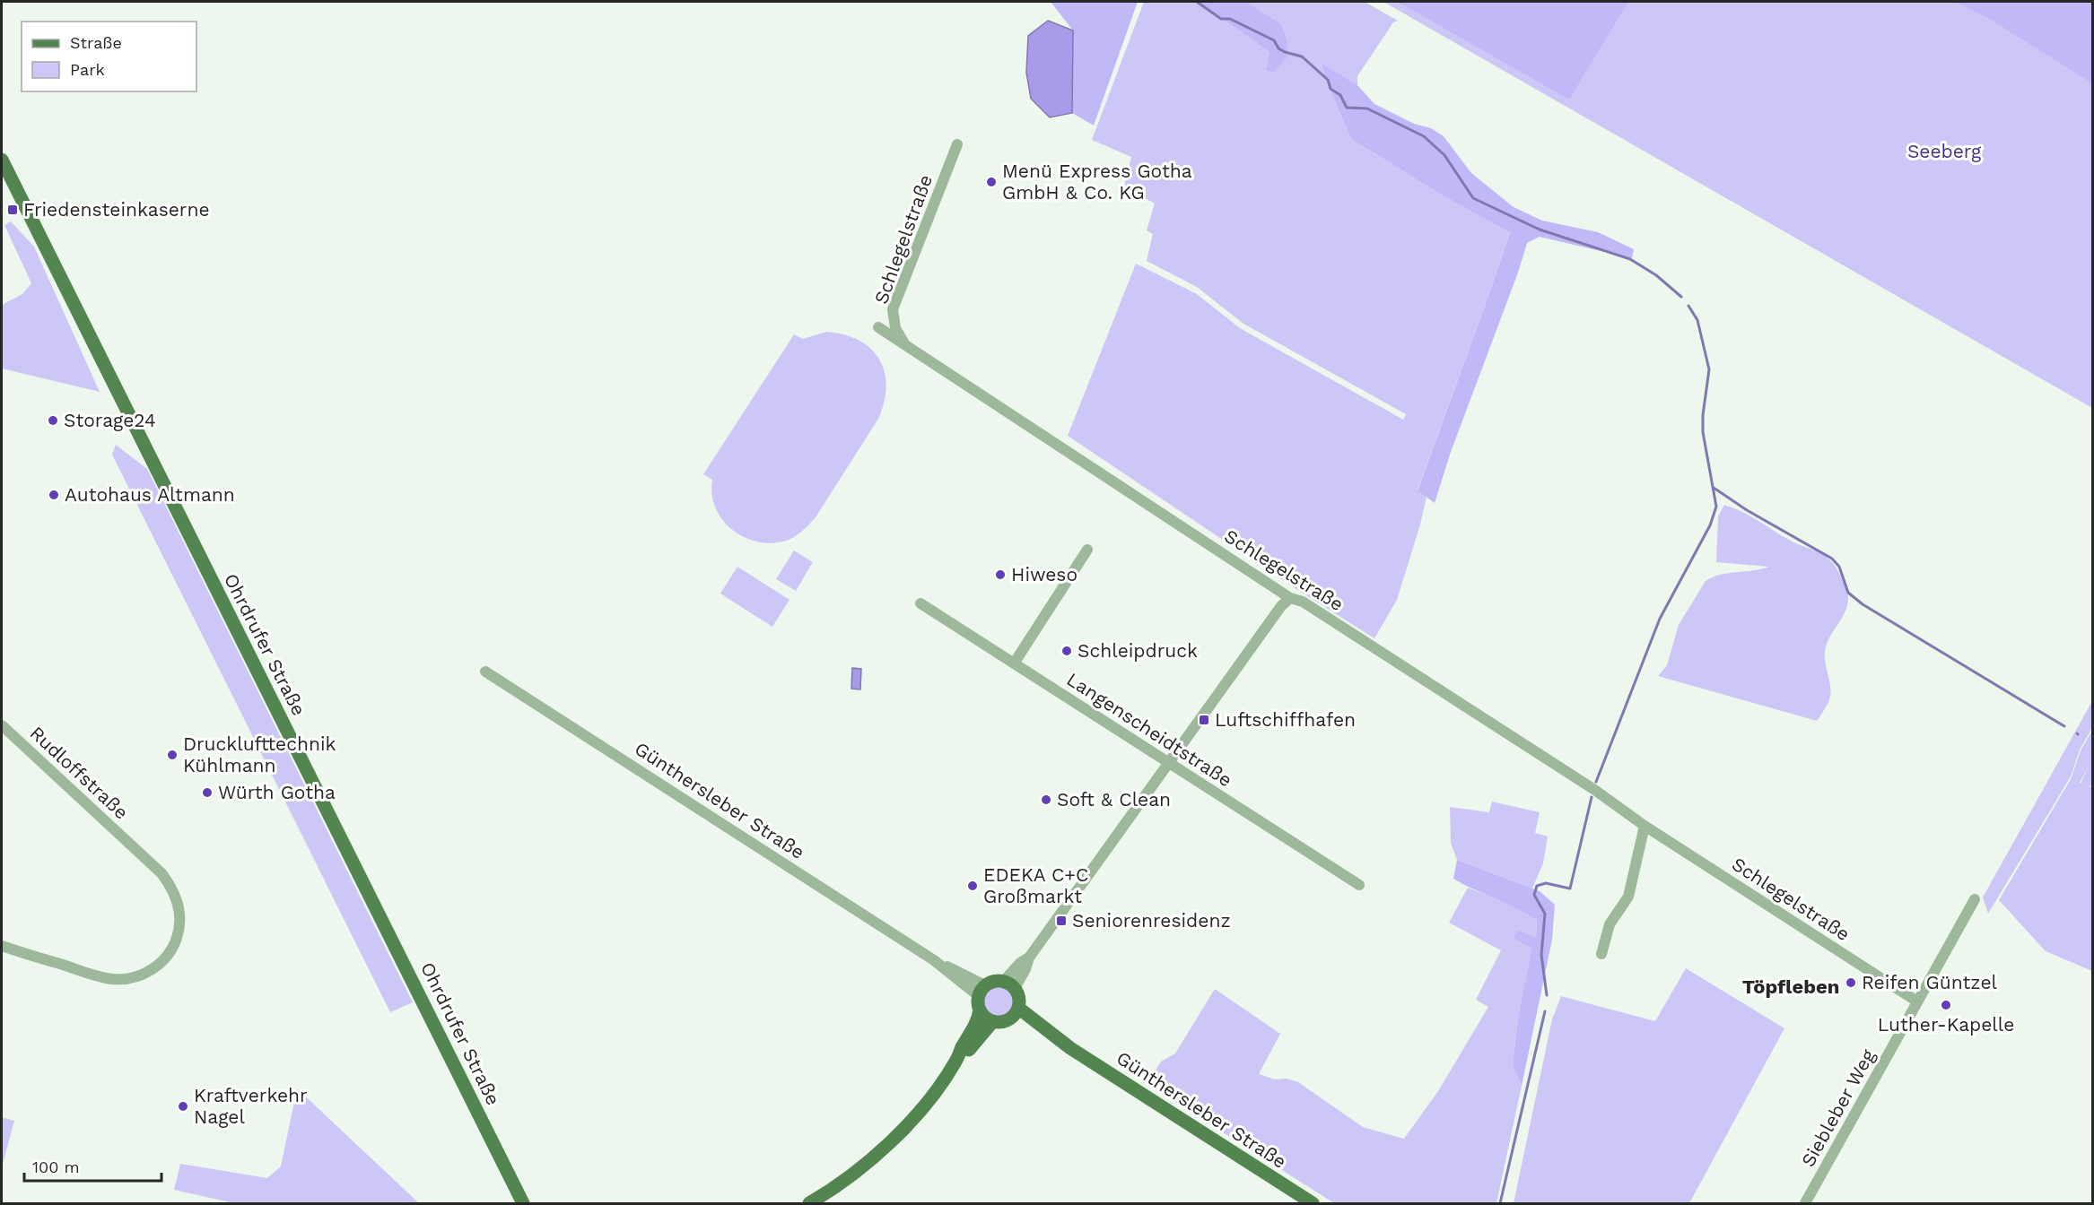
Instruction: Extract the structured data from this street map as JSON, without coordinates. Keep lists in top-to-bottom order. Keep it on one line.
{"streets":{"main road":["Ohrdrufer Straße","Günthersleber Straße"],"street":["Schlegelstraße","Langenscheidtstraße","Rudloffstraße","Siebleber Weg"]},"crossings":[["Schlegelstraße","Siebleber Weg"]],"districts":["Töpfleben"],"parks":["Seeberg"],"places":{"other":["Menü Express Gotha GmbH & Co. KG","Storage24","Autohaus Altmann","Hiweso","Schleipdruck","Drucklufttechnik Kühlmann","Würth Gotha","Soft & Clean","EDEKA C+C Großmarkt","Reifen Güntzel","Luther-Kapelle","Kraftverkehr Nagel"],"transit":["Friedensteinkaserne","Luftschiffhafen","Seniorenresidenz"]},"legend":["Straße","Park"],"scale_bar":"100 m"}
